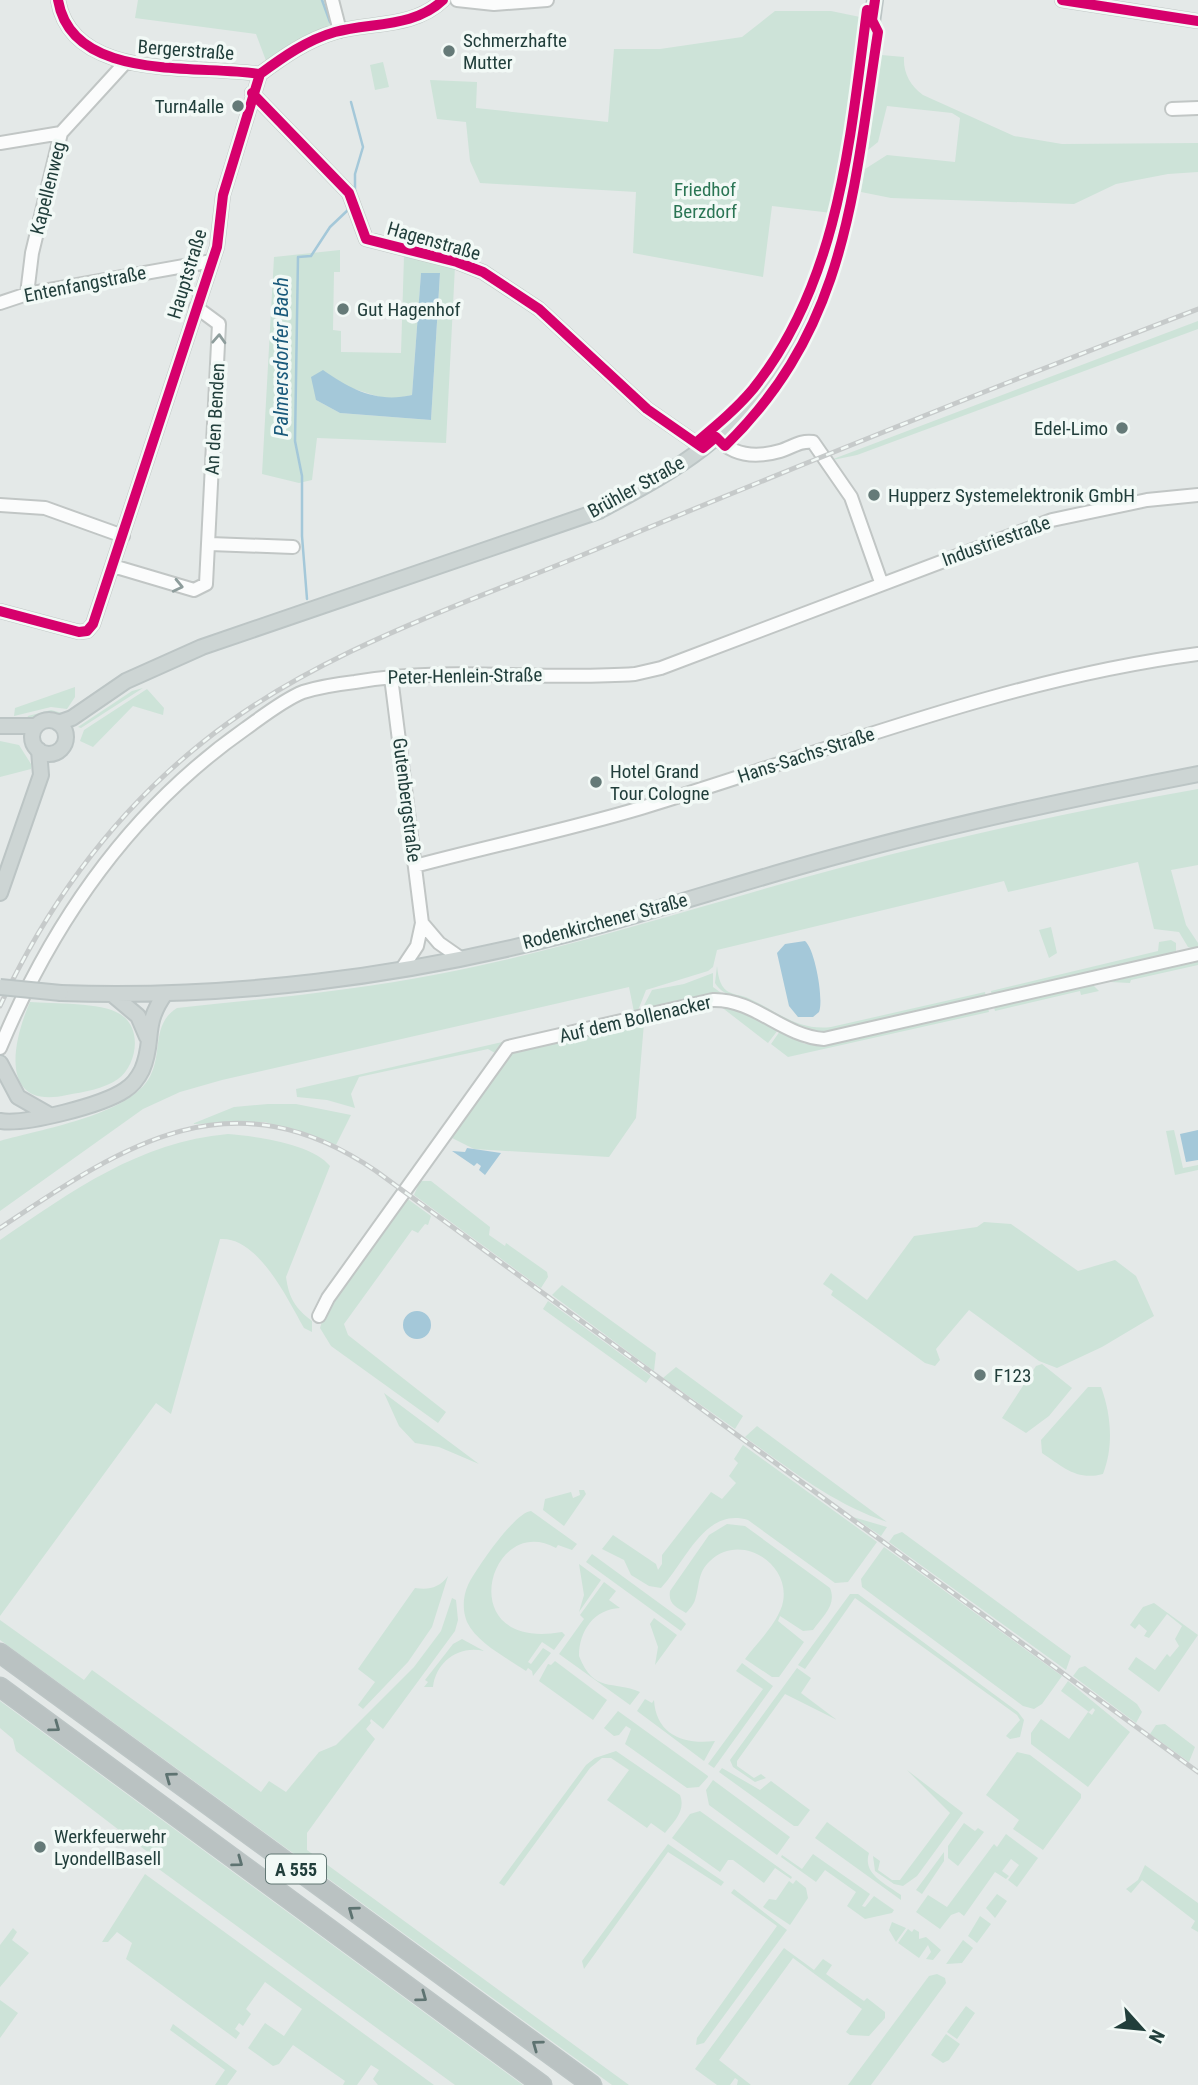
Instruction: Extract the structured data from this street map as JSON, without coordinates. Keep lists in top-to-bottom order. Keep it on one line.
{"streets":{"highway":["A 555"],"main road":["Brühler Straße","Rodenkirchener Straße"],"street":["Bergerstraße","Kapellenweg","Hagenstraße","Hauptstraße","Entenfangstraße","An den Benden","Industriestraße","Peter-Henlein-Straße","Hans-Sachs-Straße","Gutenbergstraße","Auf dem Bollenacker"]},"crossings":[["Bergerstraße","Kapellenweg"],["Bergerstraße","Hauptstraße"],["Kapellenweg","Entenfangstraße"],["Hagenstraße","Hauptstraße"],["Hagenstraße","Brühler Straße"],["Hauptstraße","Entenfangstraße"],["Hauptstraße","An den Benden"],["Industriestraße","Peter-Henlein-Straße"],["Peter-Henlein-Straße","Gutenbergstraße"],["Hans-Sachs-Straße","Gutenbergstraße"]],"water":["Palmersdorfer Bach"],"parks":["Friedhof Berzdorf"],"places":["Schmerzhafte Mutter","Turn4alle","Gut Hagenhof","Edel-Limo","Hupperz Systemelektronik GmbH","Hotel Grand Tour Cologne","F123","Werkfeuerwehr LyondellBasell"],"north":"bottom right"}
